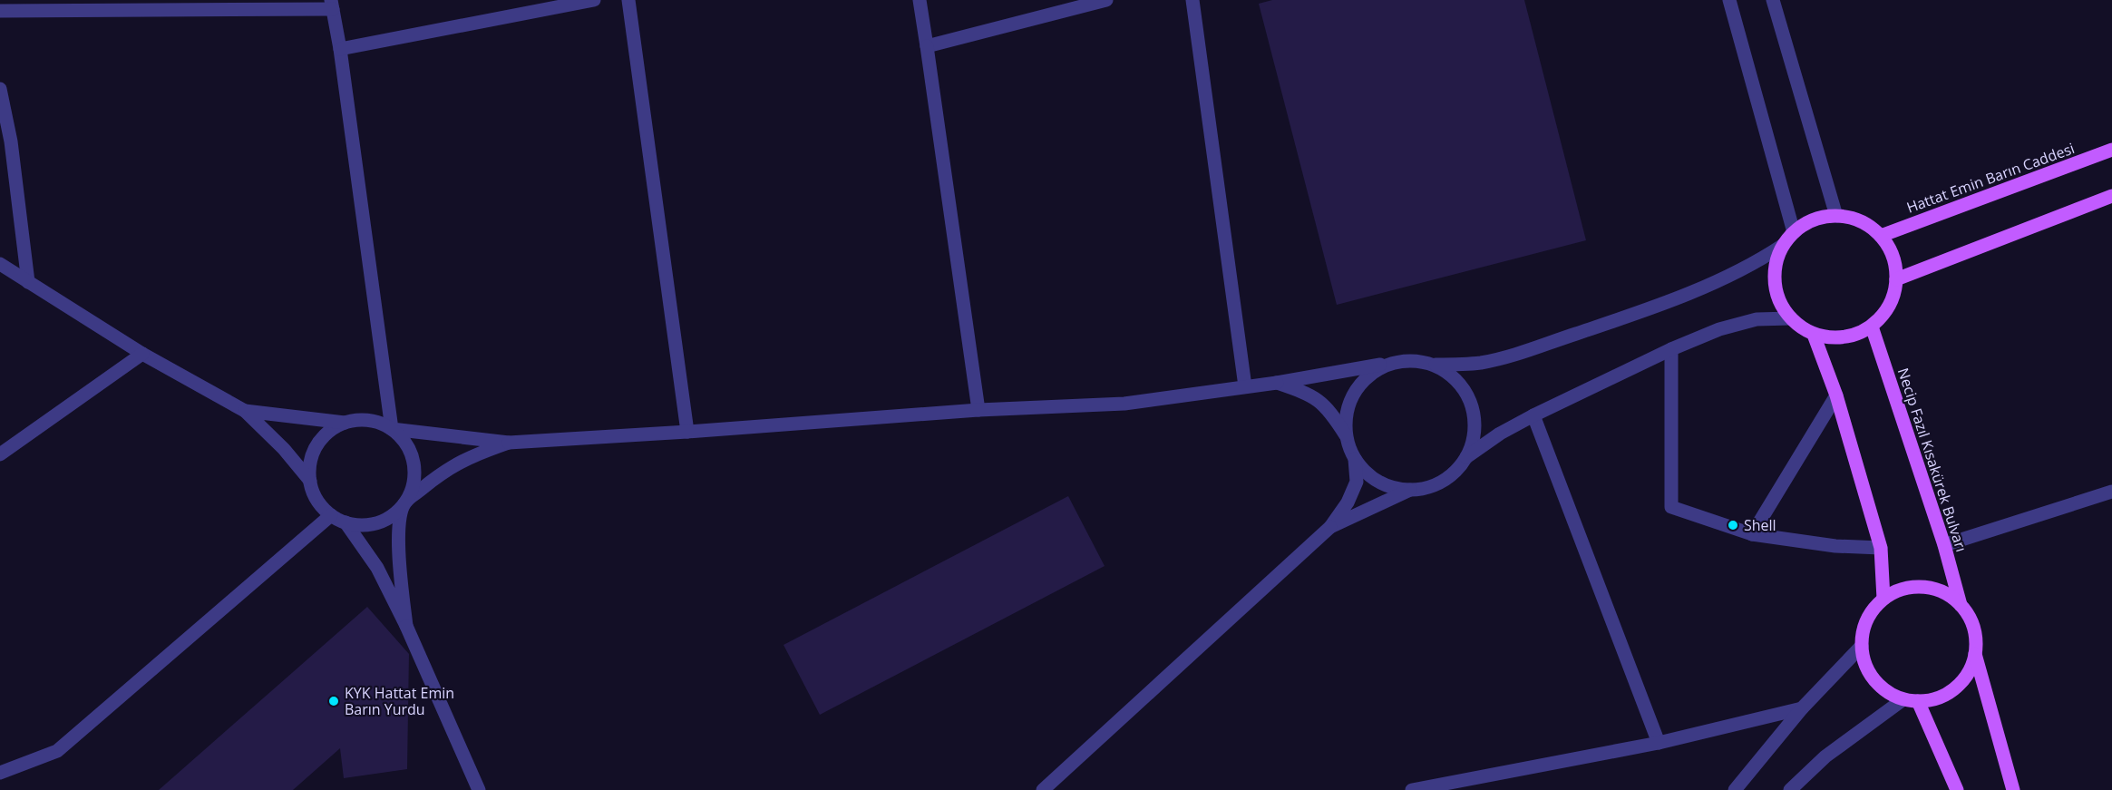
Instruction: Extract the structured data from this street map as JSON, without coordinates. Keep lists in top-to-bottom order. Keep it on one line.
{"streets":{"main road":["Hattat Emin Barın Caddesi","Necip Fazıl Kısakürek Bulvarı"]},"crossings":[["Hattat Emin Barın Caddesi","Necip Fazıl Kısakürek Bulvarı"]],"places":["Shell","KYK Hattat Emin Barın Yurdu"]}
